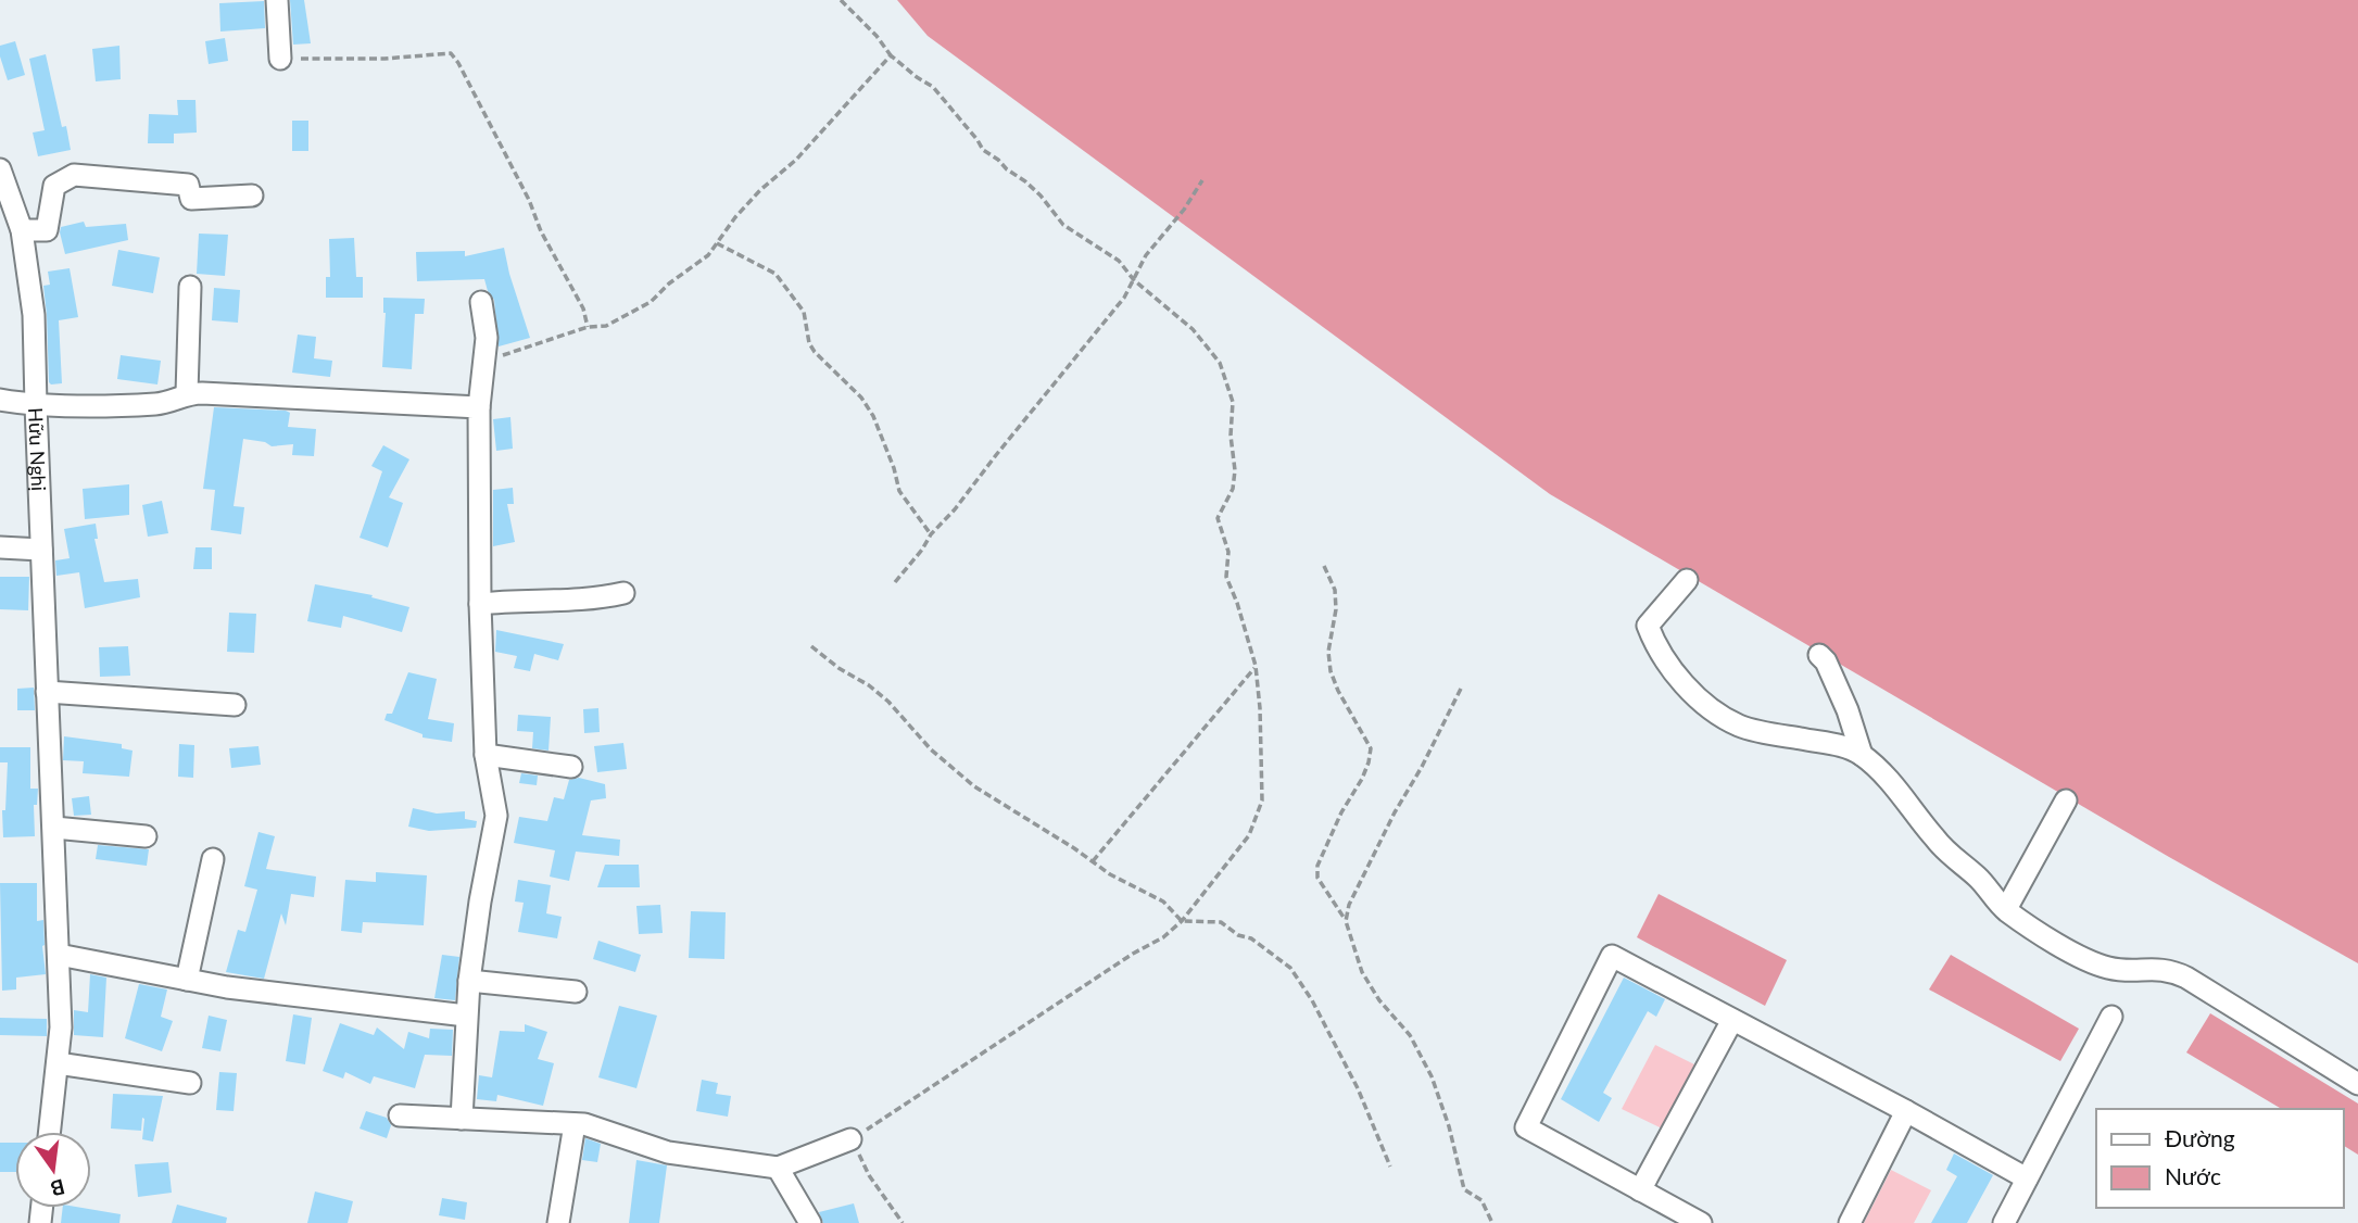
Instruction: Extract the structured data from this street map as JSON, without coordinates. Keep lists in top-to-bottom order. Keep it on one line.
{"streets":{"street":["Hữu Nghị"]},"legend":["Đường","Nước"],"north":"bottom"}
